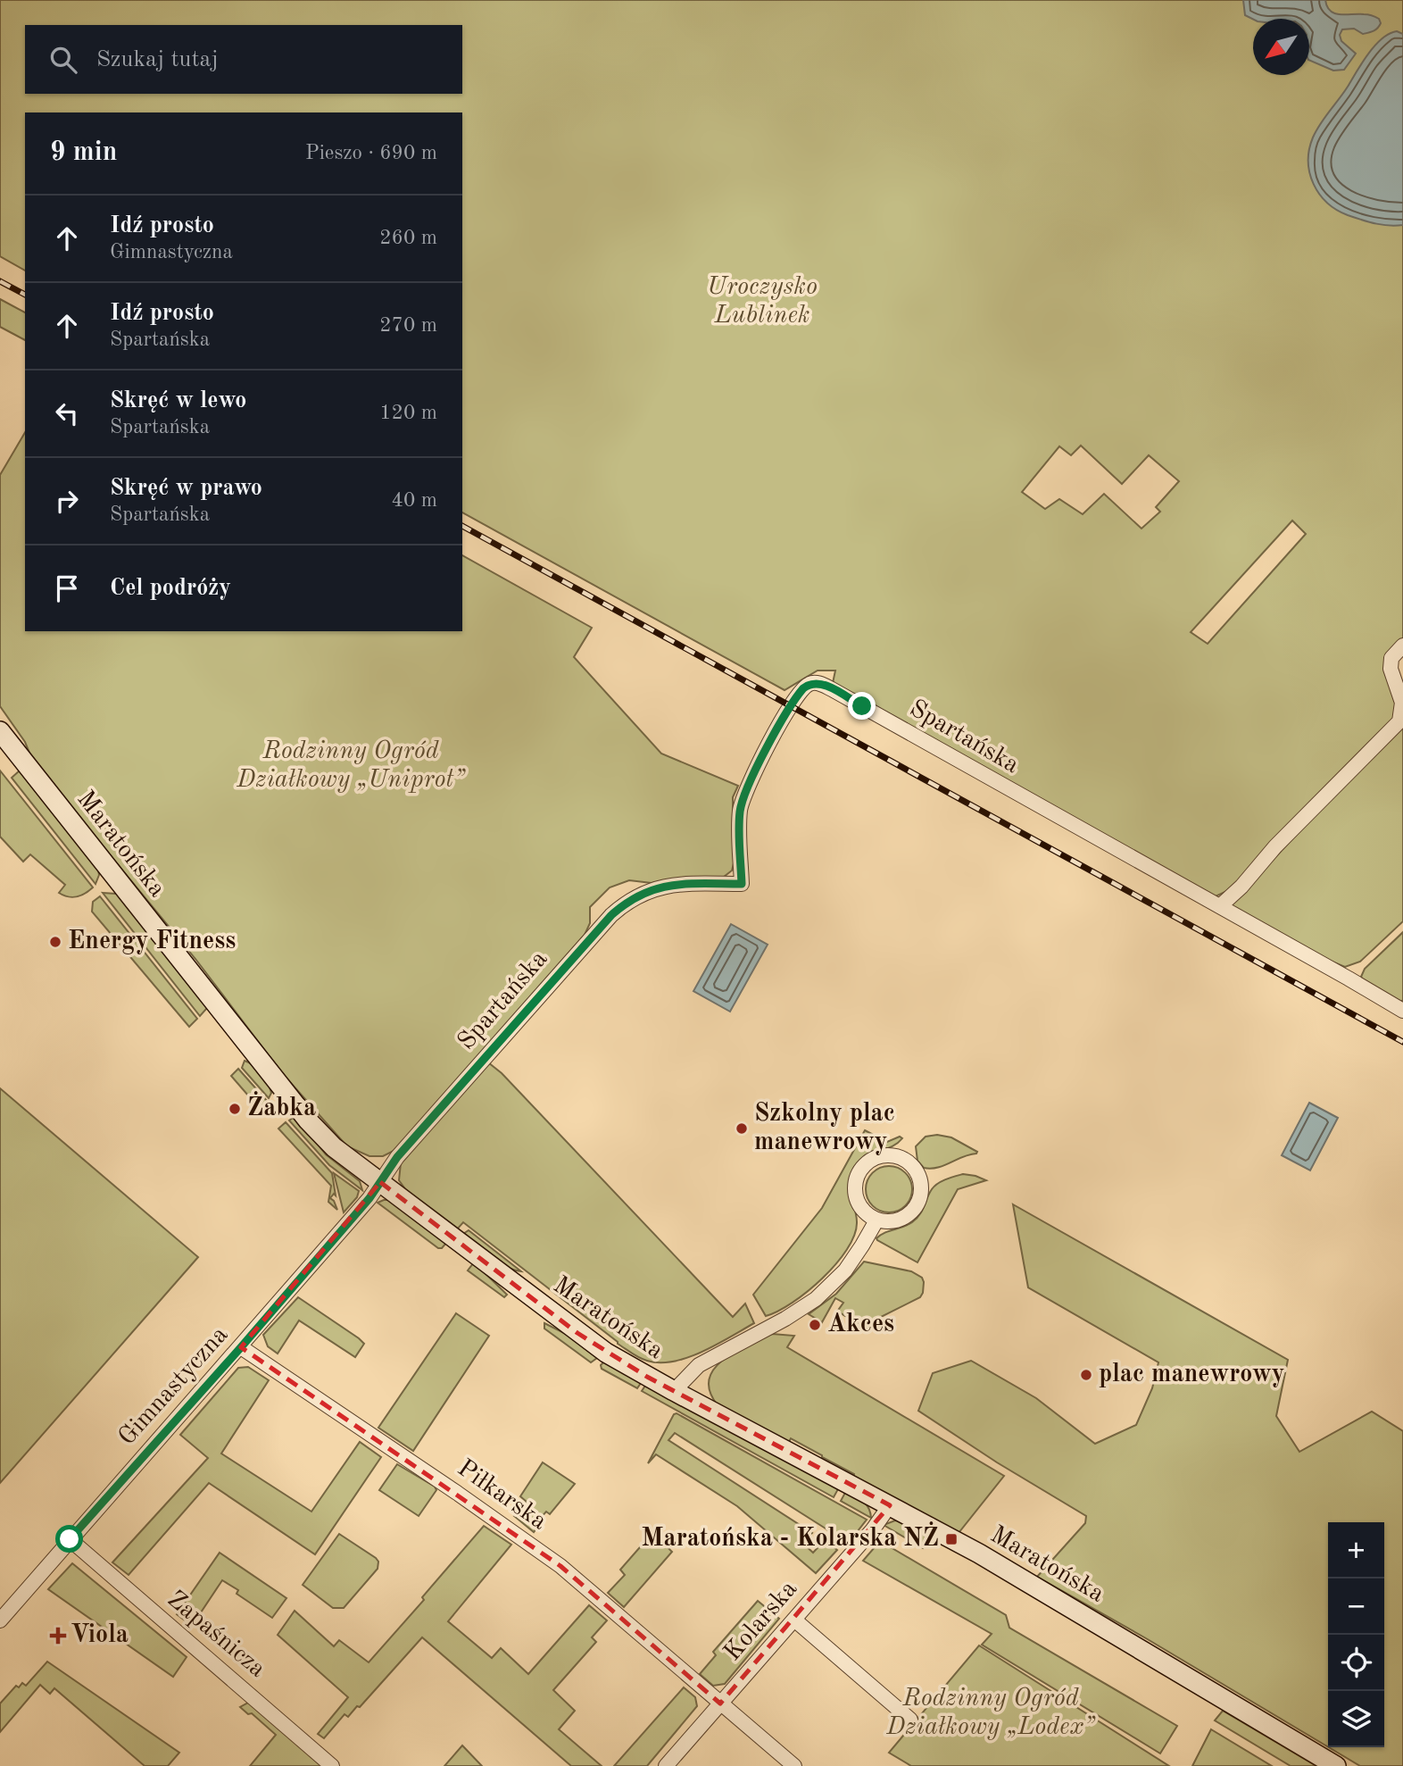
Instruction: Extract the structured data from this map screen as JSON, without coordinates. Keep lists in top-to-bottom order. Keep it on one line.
{"streets":{"main road":["Maratońska"],"street":["Spartańska","Gimnastyczna","Piłkarska","Kolarska","Zapaśnicza"]},"crossings":[["Spartańska","Gimnastyczna"],["Maratońska","Gimnastyczna"],["Maratońska","Kolarska"],["Gimnastyczna","Piłkarska"],["Gimnastyczna","Zapaśnicza"],["Piłkarska","Kolarska"]],"parks":["Uroczysko Lublinek","Rodzinny Ogród Działkowy „Uniprot”","Rodzinny Ogród Działkowy „Lodex”"],"places":{"other":["Energy Fitness","Żabka","Szkolny plac manewrowy","Akces","plac manewrowy"],"transit":["Maratońska - Kolarska NŻ"],"health":["Viola"]},"north":"bottom left","page":{"search":"Szukaj tutaj","heading":["9 min","Pieszo · 690 m"],"list":[["Idź prosto","Gimnastyczna","260 m"],["Idź prosto","Spartańska","270 m"],["Skręć w lewo","Spartańska","120 m"],["Skręć w prawo","Spartańska","40 m"],"Cel podróży"],"map_buttons":["+","−"]}}
